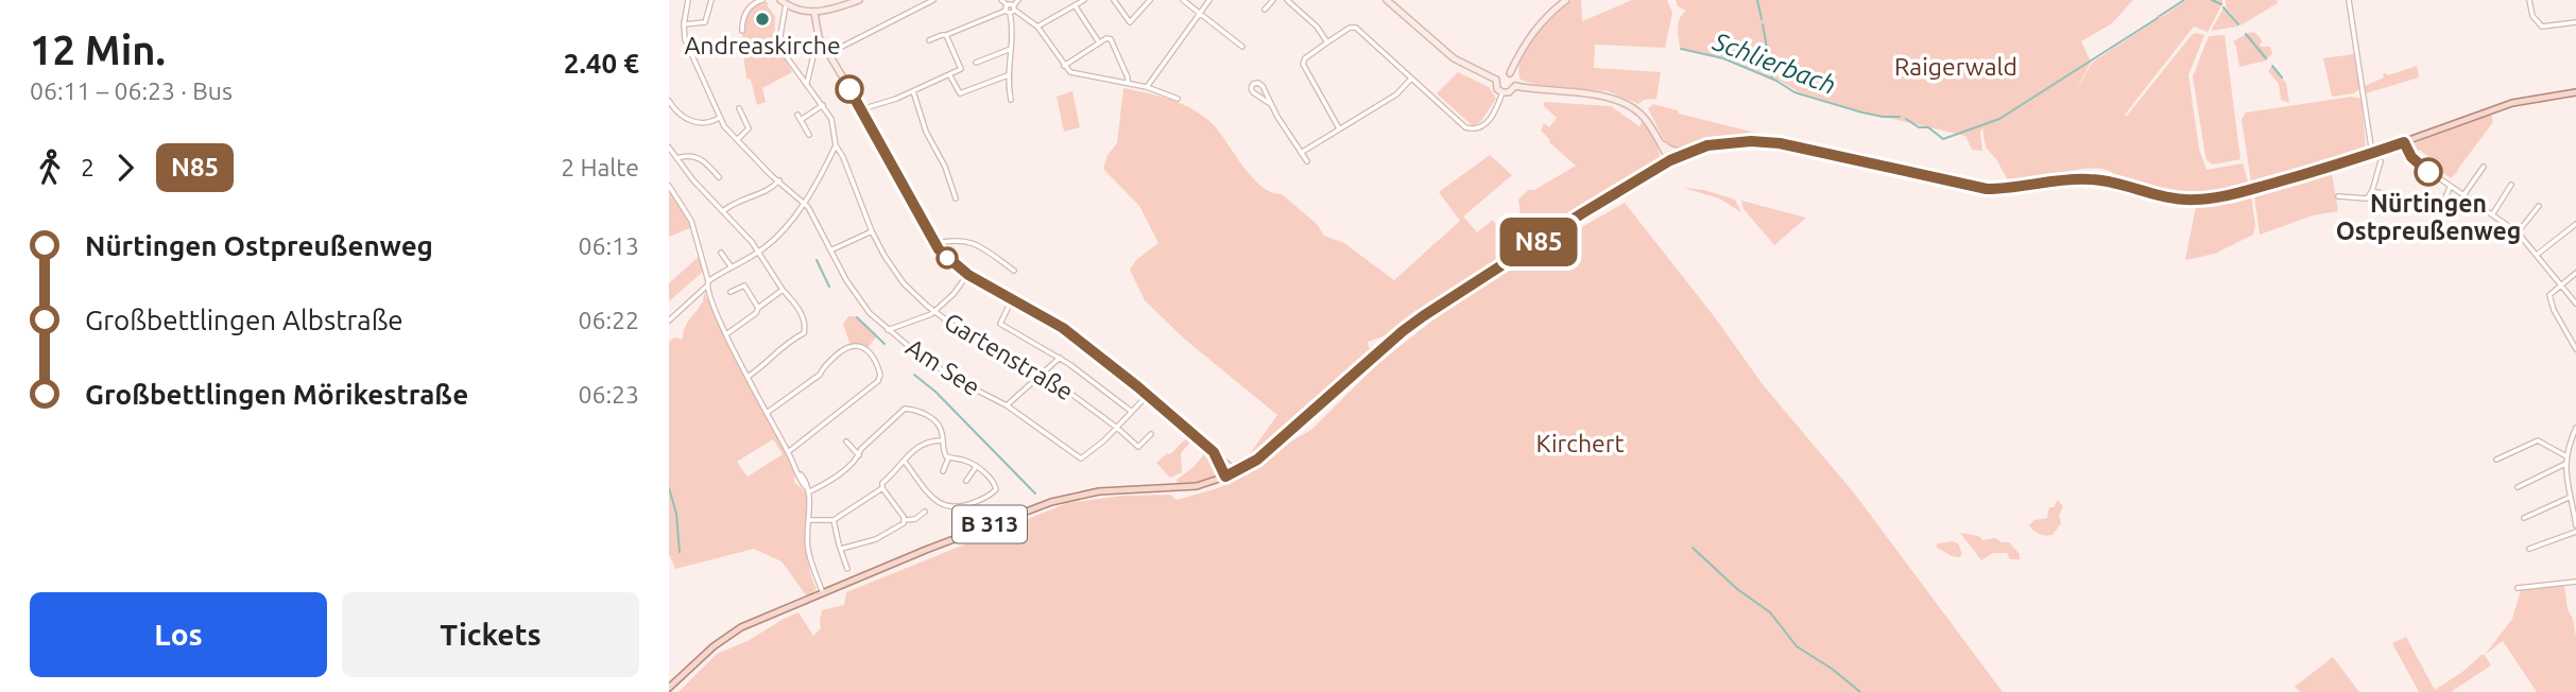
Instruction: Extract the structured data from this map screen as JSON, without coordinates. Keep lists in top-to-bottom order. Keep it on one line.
{"streets":{"main road":["B 313"],"street":["Gartenstraße","Am See"]},"crossings":[["Gartenstraße","Am See"]],"water":["Schlierbach"],"parks":["Raigerwald","Kirchert"],"places":["Andreaskirche","Nürtingen Ostpreußenweg"],"lines":["bus line N85"],"page":{"heading":["12 Min.","06:11 – 06:23 · Bus","2.40 €"],"on_map":"N85","legs":["2","N85","2 Halte"],"list":[{"name":"Nürtingen Ostpreußenweg","value":"06:13"},{"name":"Großbettlingen Albstraße","value":"06:22"},{"name":"Großbettlingen Mörikestraße","value":"06:23"}],"buttons":["Los","Tickets"]}}
